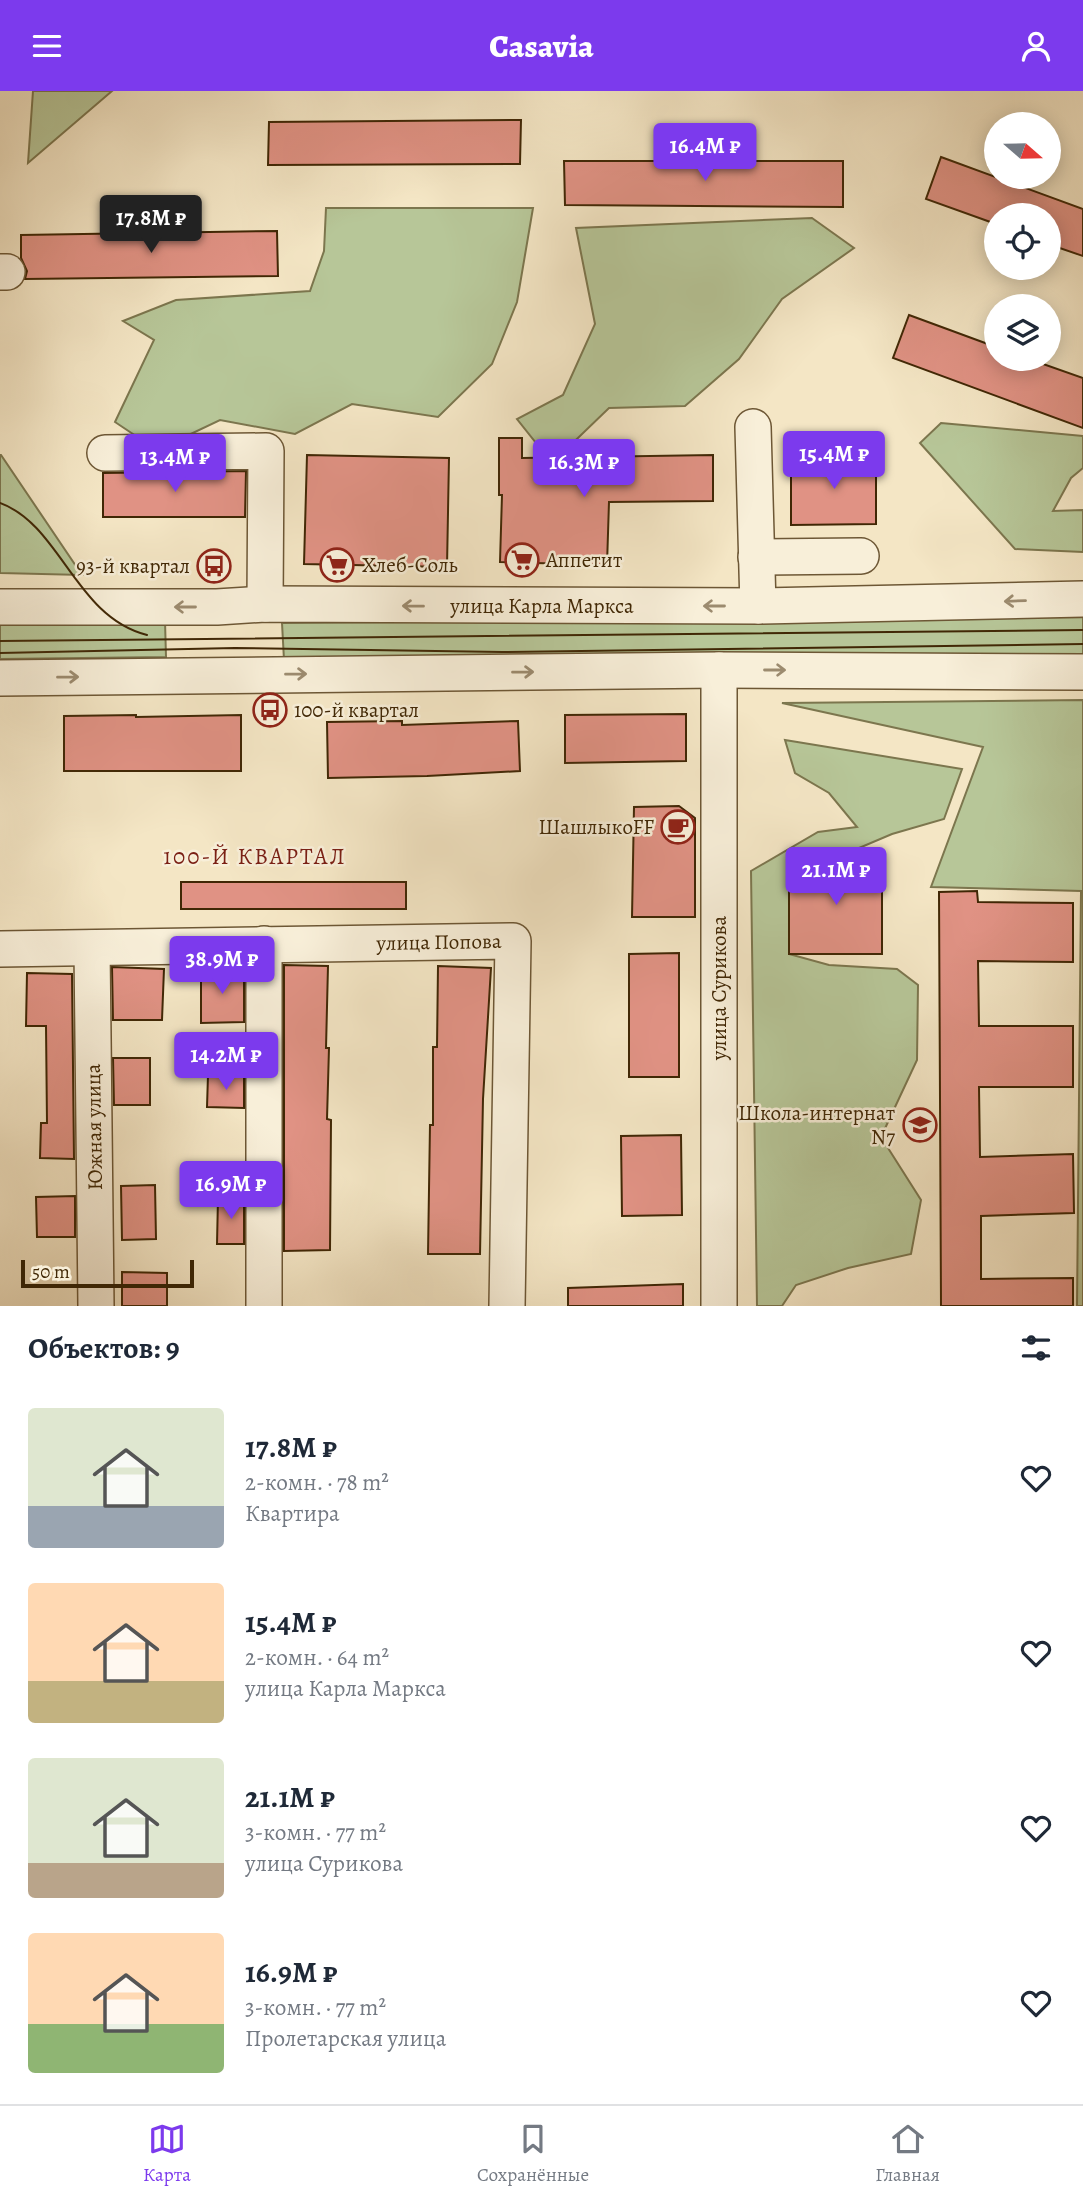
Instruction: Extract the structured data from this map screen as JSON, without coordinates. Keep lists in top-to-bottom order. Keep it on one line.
{"streets":{"street":["улица Карла Маркса","улица Попова","улица Сурикова","Южная улица"]},"crossings":[["улица Попова","Южная улица"]],"districts":["100-Й КВАРТАЛ"],"places":{"supermarket":["Аппетит","Хлеб-Соль"],"bus stop":["93-й квартал","100-й квартал"],"cafe":["ШашлыкoFF"],"school or university":["Школа-интернат N7"]},"scale_bar":"50 m","north":"right","page":{"header":"Casavia","price":["16.4M ₽","17.8M ₽","15.4M ₽","13.4M ₽","16.3M ₽","21.1M ₽","38.9M ₽","14.2M ₽","16.9M ₽"],"scale":"50 m","heading":"Объектов: 9","list":[{"name":"17.8M ₽","note":"2-комн. · 78 m² · Квартира"},{"name":"15.4M ₽","note":"2-комн. · 64 m² · улица Карла Маркса"},{"name":"21.1M ₽","note":"3-комн. · 77 m² · улица Сурикова"},{"name":"16.9M ₽","note":"3-комн. · 77 m² · Пролетарская улица"}],"tabs":["Карта","Сохранённые","Главная"]}}
